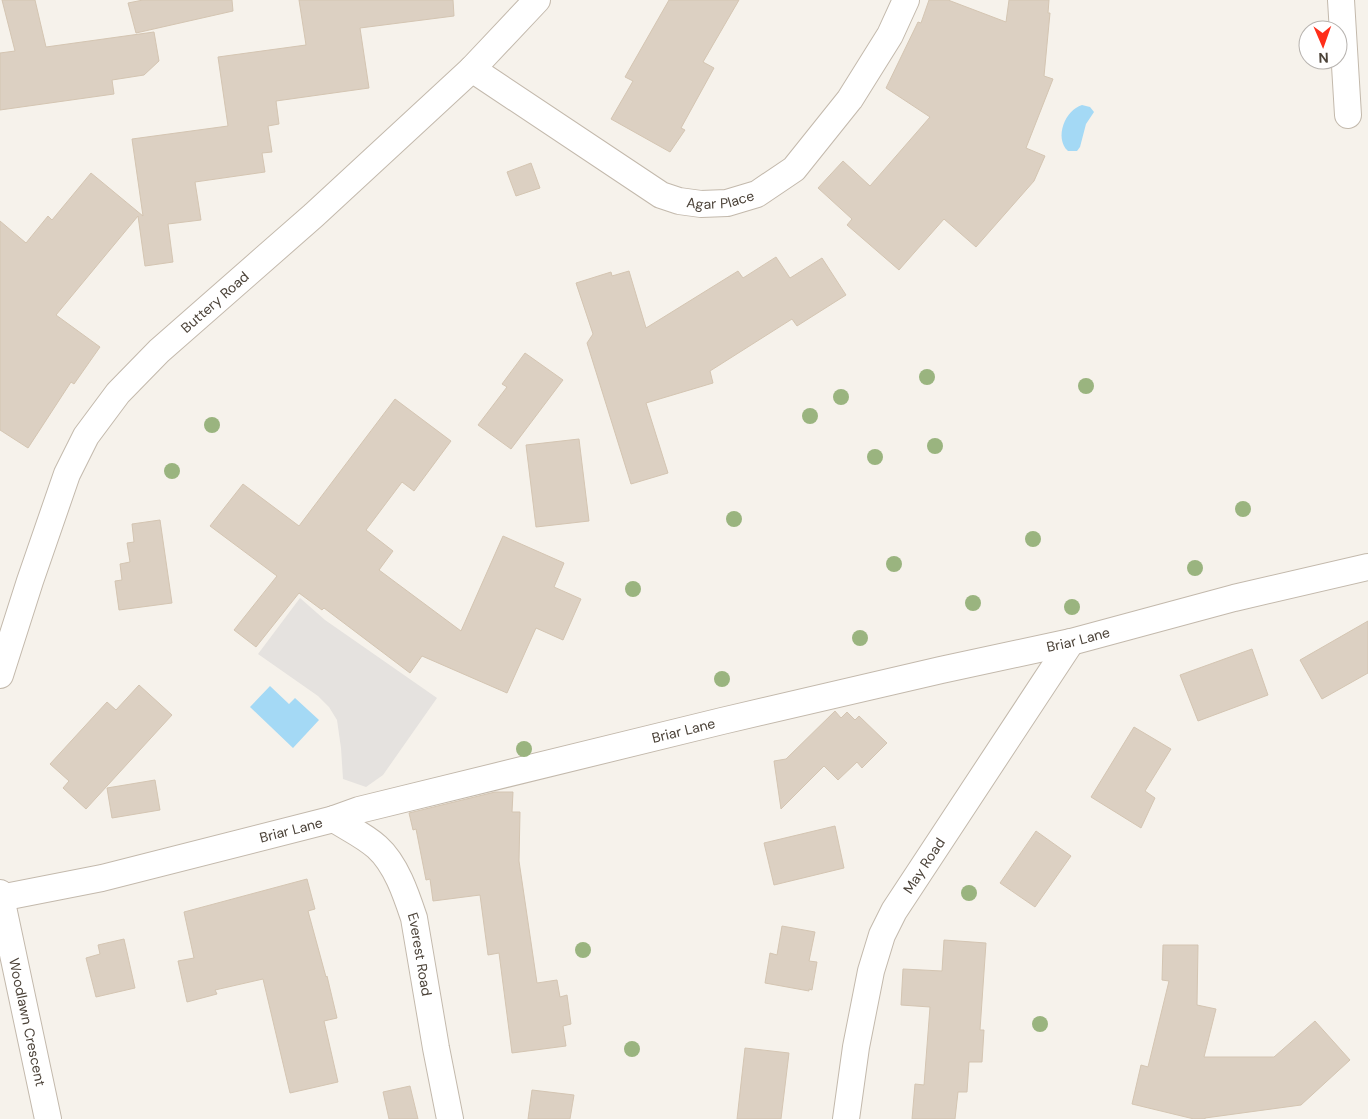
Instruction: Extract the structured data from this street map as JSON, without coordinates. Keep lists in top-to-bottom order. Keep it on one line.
{"streets":{"street":["Agar Place","Buttery Road","Briar Lane","May Road","Everest Road","Woodlawn Crescent"]},"crossings":[["Agar Place","Buttery Road"],["Briar Lane","May Road"],["Briar Lane","Everest Road"],["Briar Lane","Woodlawn Crescent"]],"north":"bottom"}
